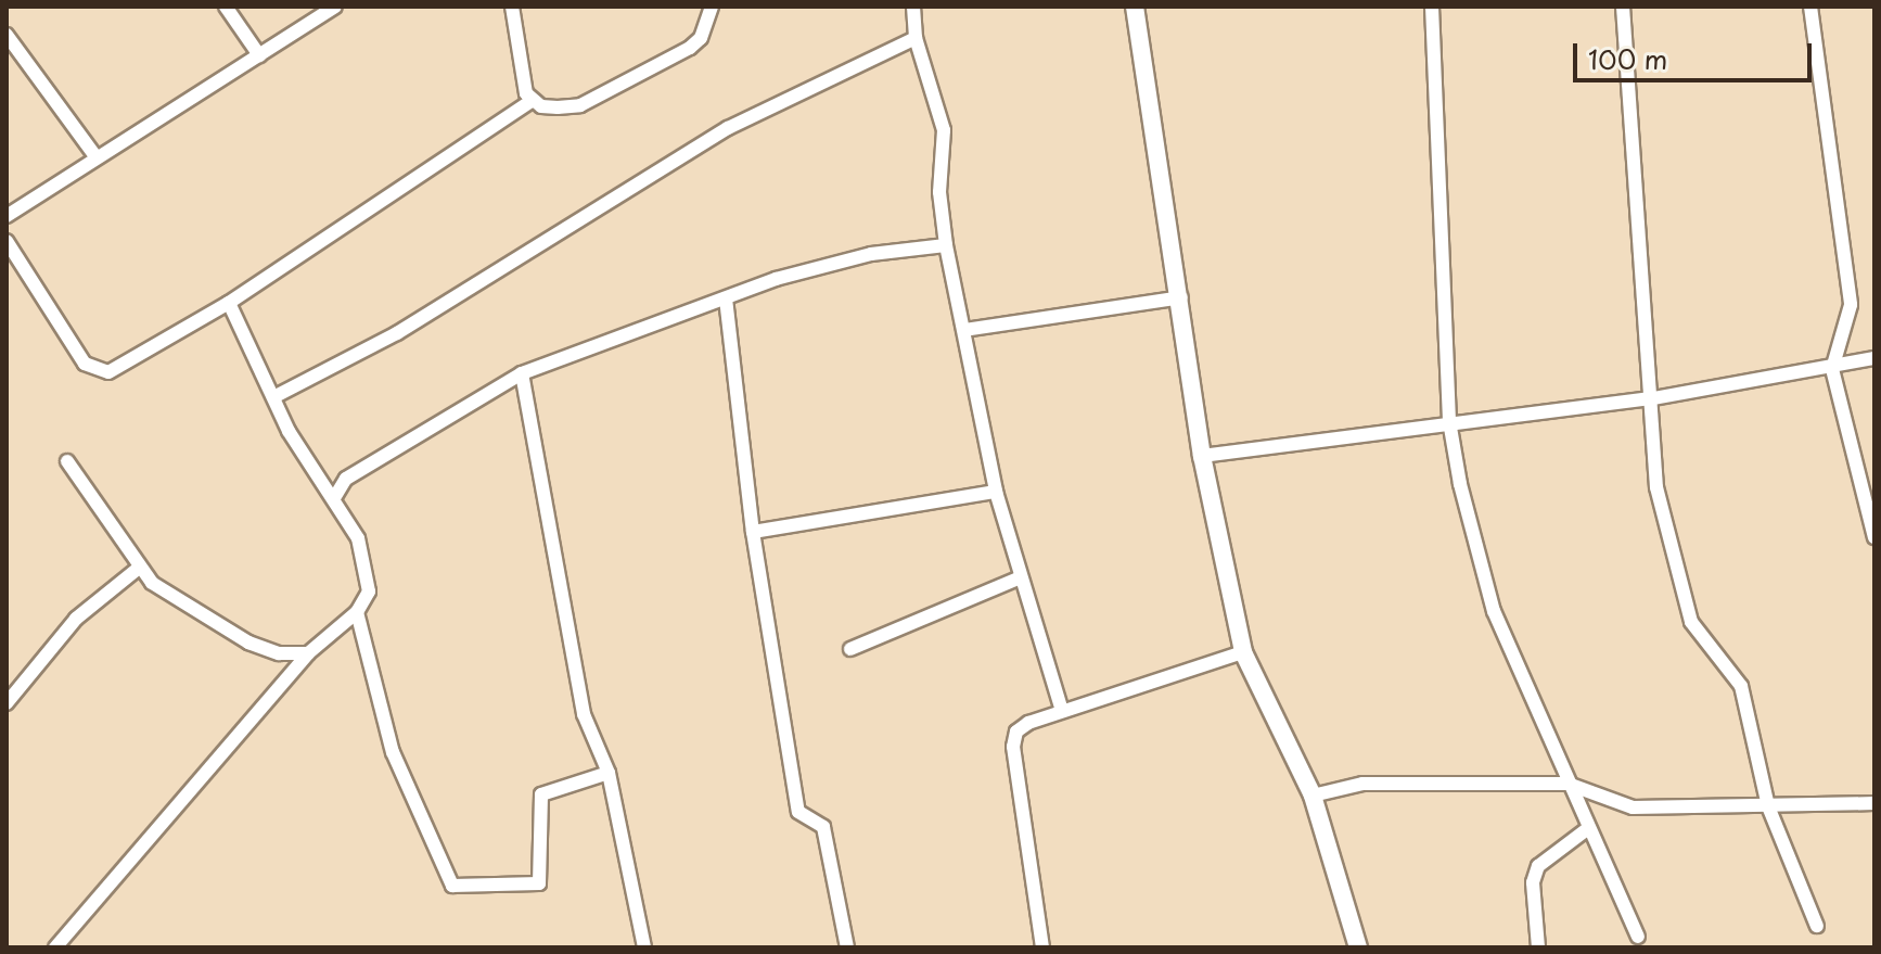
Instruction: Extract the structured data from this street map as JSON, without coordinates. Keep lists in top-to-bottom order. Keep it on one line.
{"scale_bar":"100 m"}
